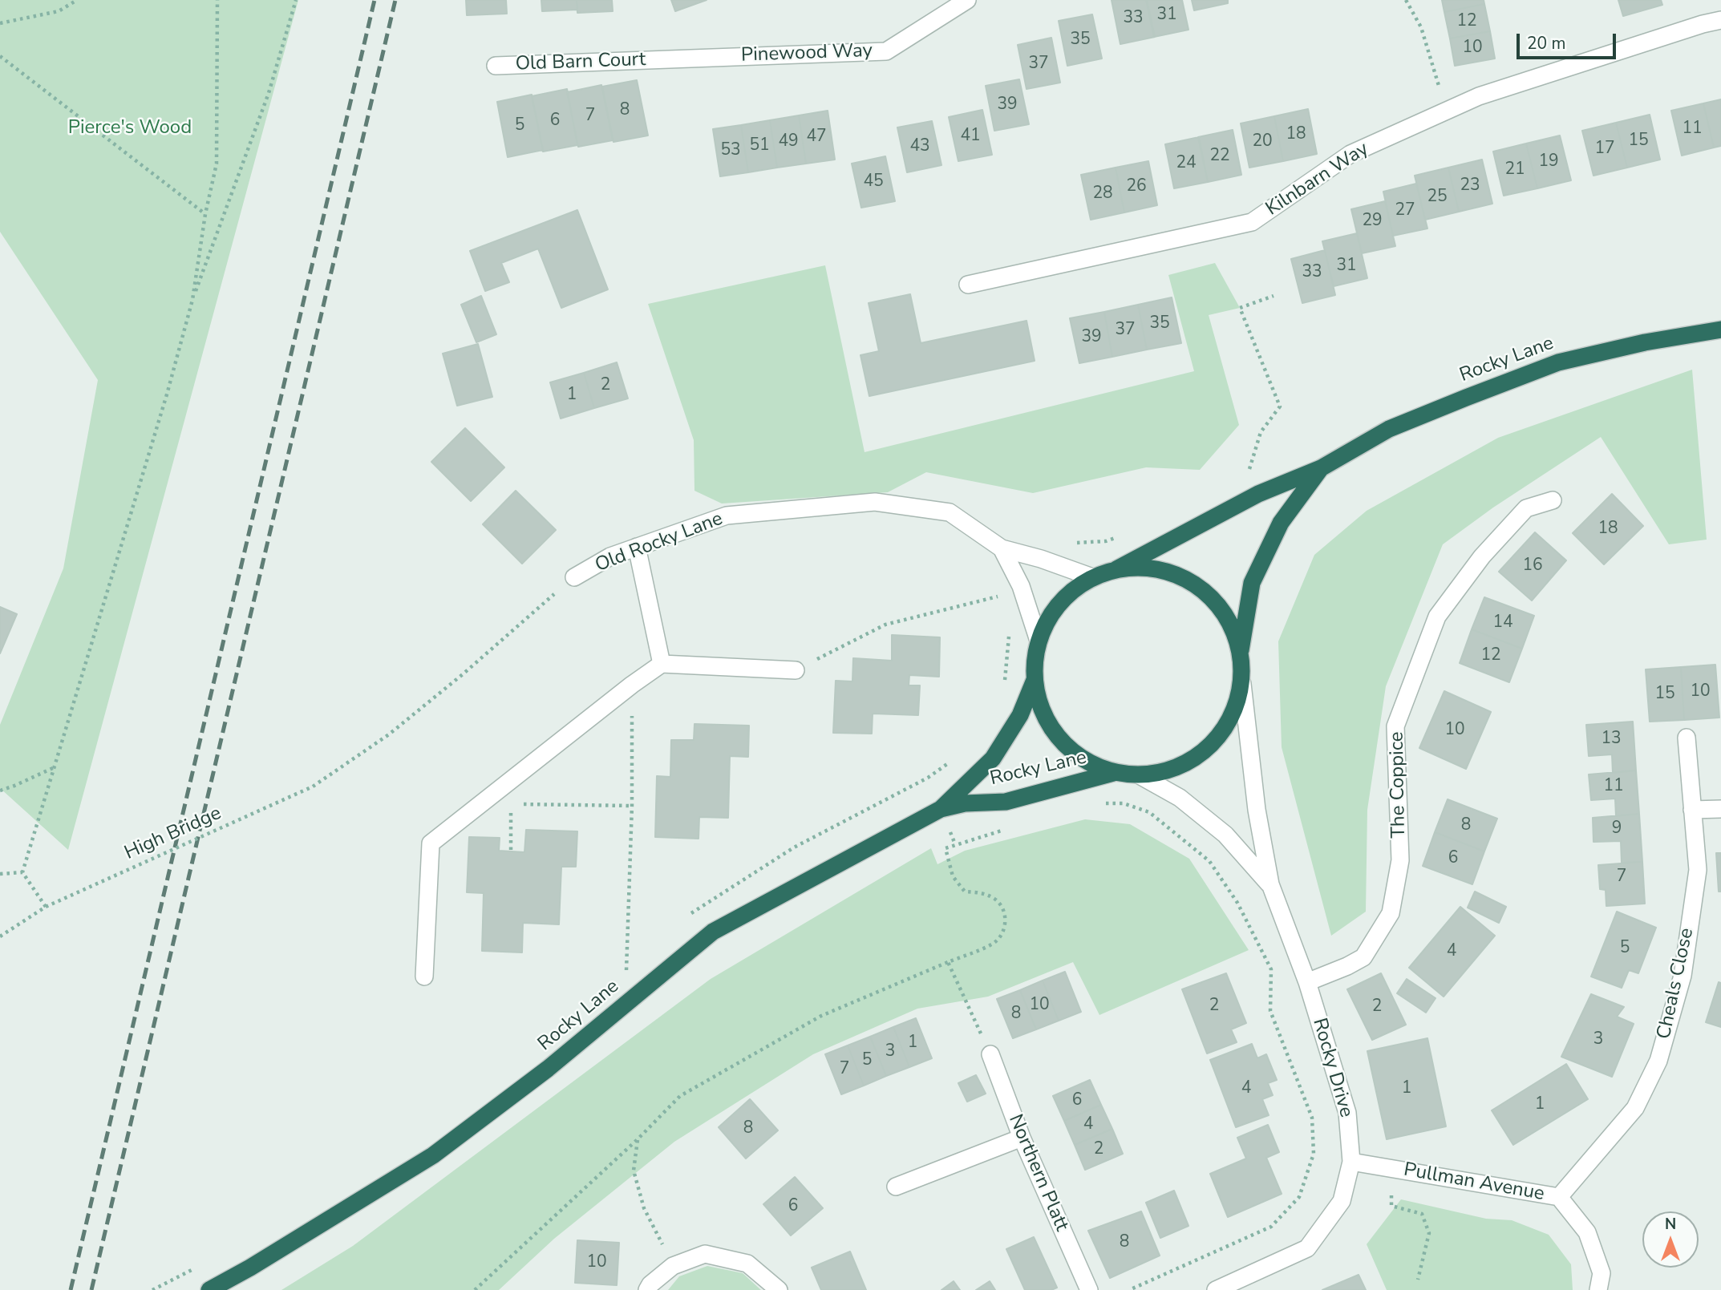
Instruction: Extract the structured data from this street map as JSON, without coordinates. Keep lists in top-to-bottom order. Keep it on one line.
{"streets":{"highway":["Rocky Lane"],"street":["Pinewood Way","Old Barn Court","Kilnbarn Way","Old Rocky Lane","The Coppice","Cheals Close","Rocky Drive","Northern Platt","Pullman Avenue"],"path":["High Bridge"]},"crossings":[["Pinewood Way","Old Barn Court"],["Old Rocky Lane","High Bridge"],["The Coppice","Rocky Drive"],["Cheals Close","Pullman Avenue"],["Rocky Drive","Pullman Avenue"]],"parks":["Pierce's Wood"],"house_numbers":["31","33","12","35","10","37","39","8","7","6","5","11","18","41","47","15","49","20","51","43","17","53","22","19","24","21","45","23","26","28","25","27","29","31","33","35","37","39","2","1","18","16","14","12","10","15","10","13","11","8","9","6","7","5","4","10","2","2","8","3","1","3","5","7","4","1","6","1","4","8","2","6","8","10"],"scale_bar":"20 m","north":"top"}
